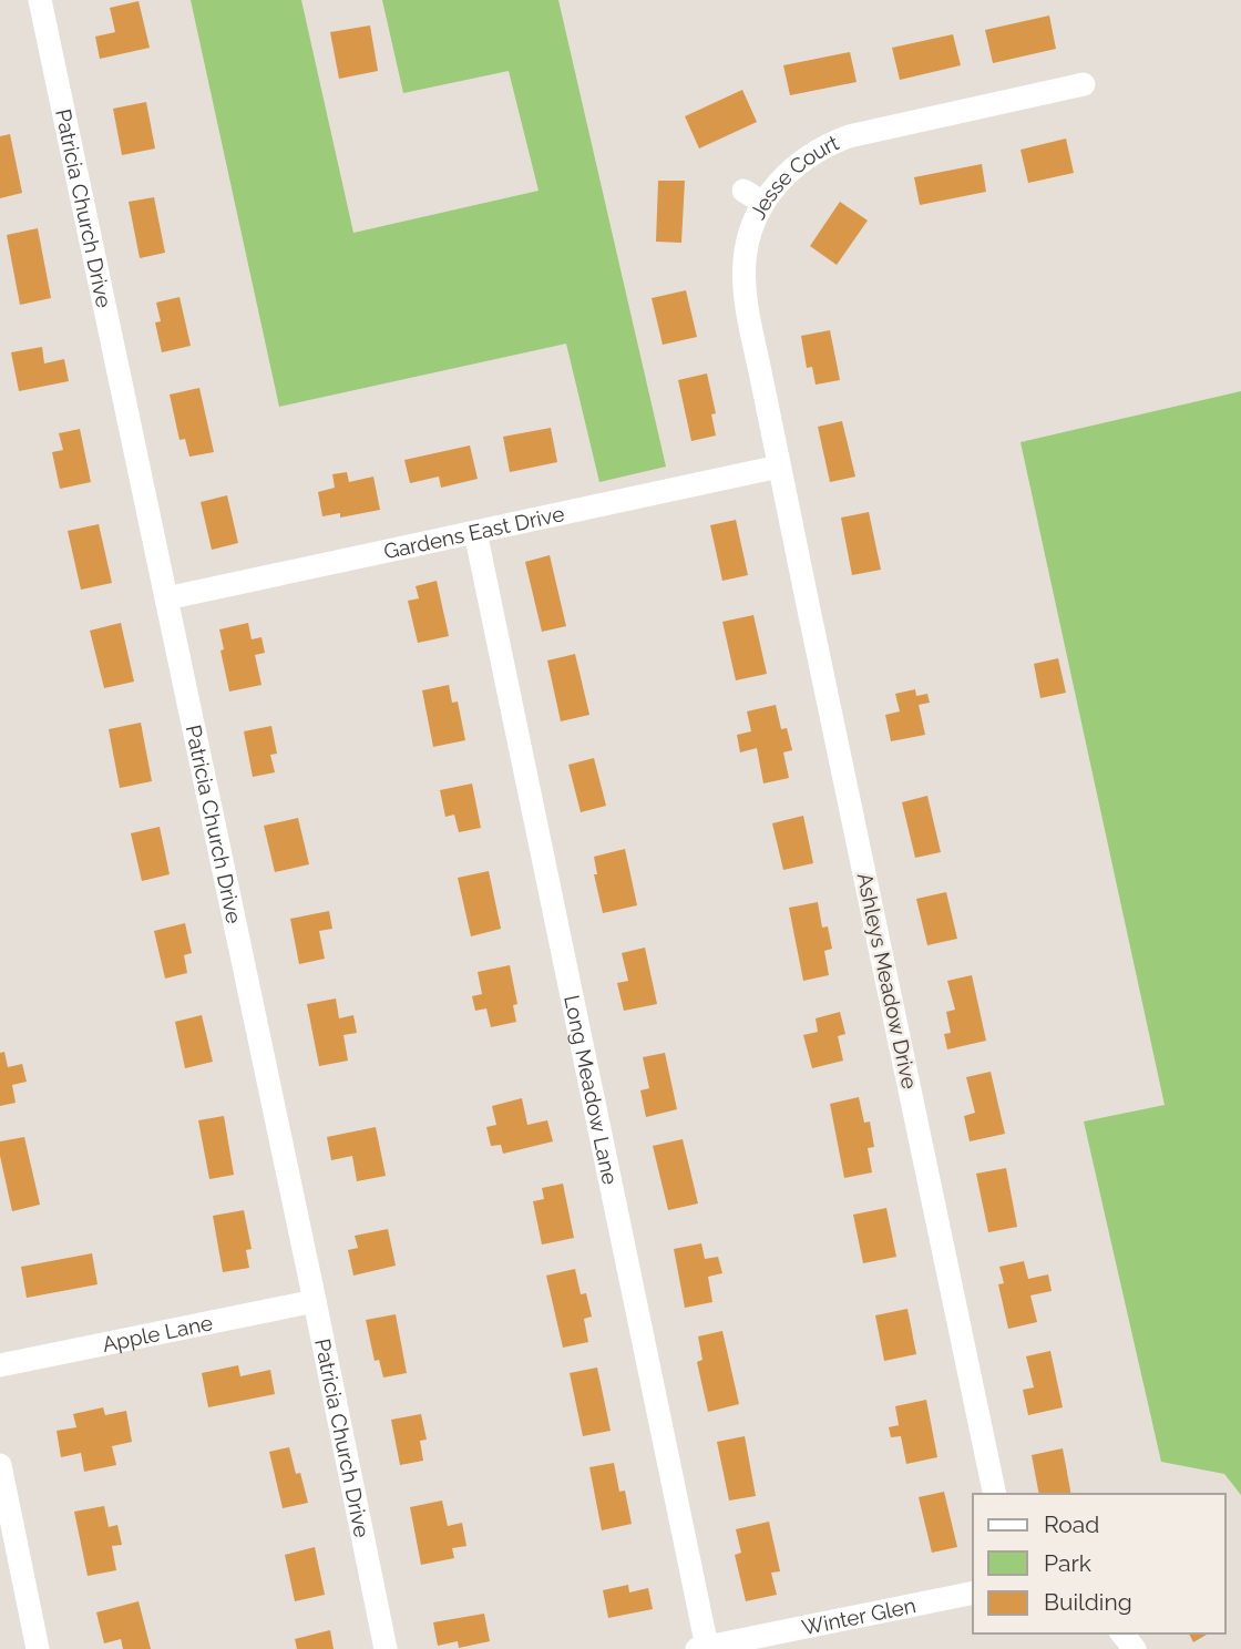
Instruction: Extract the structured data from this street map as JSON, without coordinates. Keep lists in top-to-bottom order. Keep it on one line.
{"streets":{"street":["Jesse Court","Patricia Church Drive","Gardens East Drive","Ashleys Meadow Drive","Long Meadow Lane","Apple Lane","Winter Glen"]},"crossings":[["Jesse Court","Gardens East Drive"],["Jesse Court","Ashleys Meadow Drive"],["Patricia Church Drive","Gardens East Drive"],["Patricia Church Drive","Apple Lane"],["Gardens East Drive","Ashleys Meadow Drive"],["Gardens East Drive","Long Meadow Lane"],["Long Meadow Lane","Winter Glen"]],"legend":["Road","Park","Building"]}
